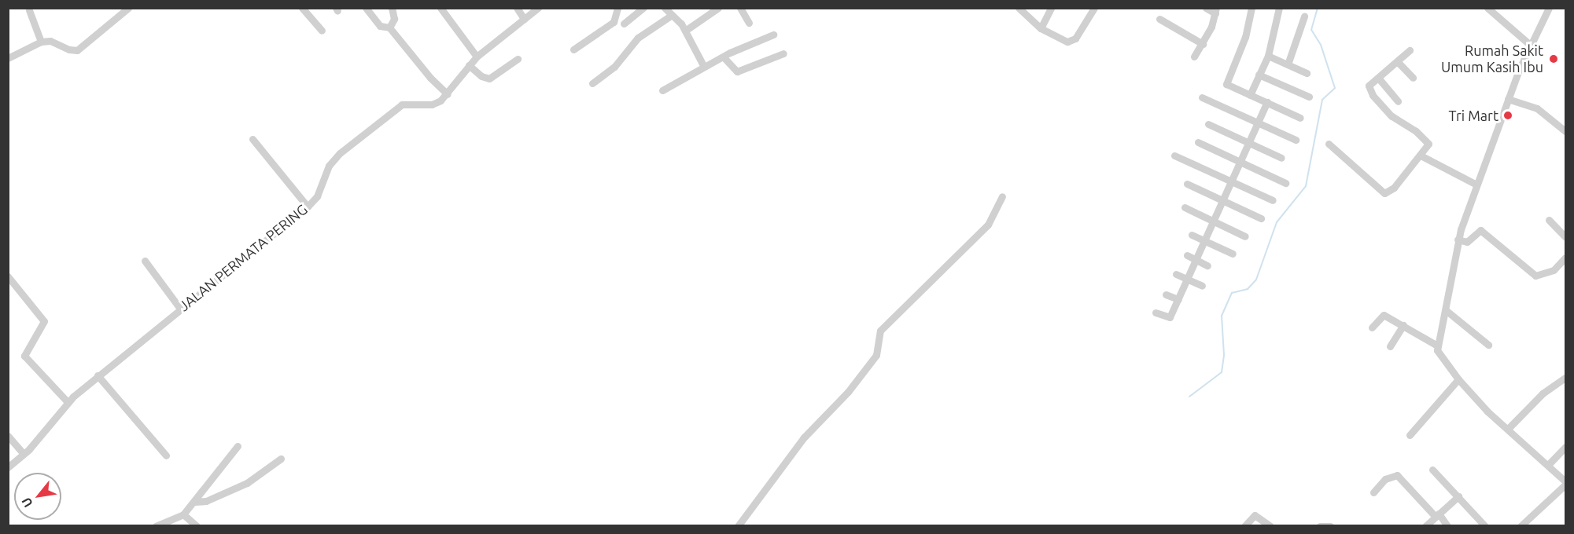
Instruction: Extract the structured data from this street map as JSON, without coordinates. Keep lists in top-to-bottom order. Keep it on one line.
{"streets":{"street":["JALAN PERMATA PERING"]},"places":["Rumah Sakit Umum Kasih Ibu","Tri Mart"],"north":"bottom left"}
